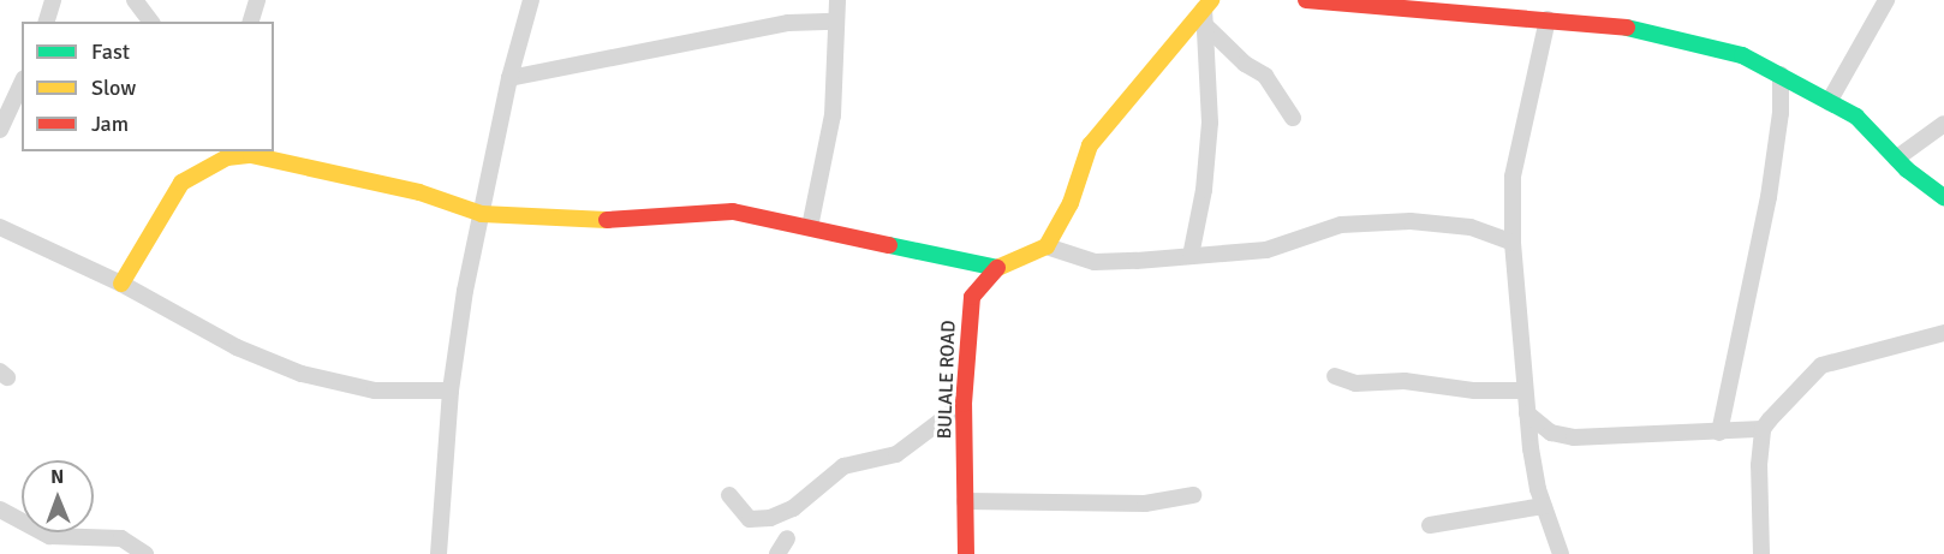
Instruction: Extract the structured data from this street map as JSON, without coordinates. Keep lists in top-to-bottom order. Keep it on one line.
{"streets":{"street":["BULALE ROAD"]},"legend":["Fast","Slow","Jam"],"north":"top"}
